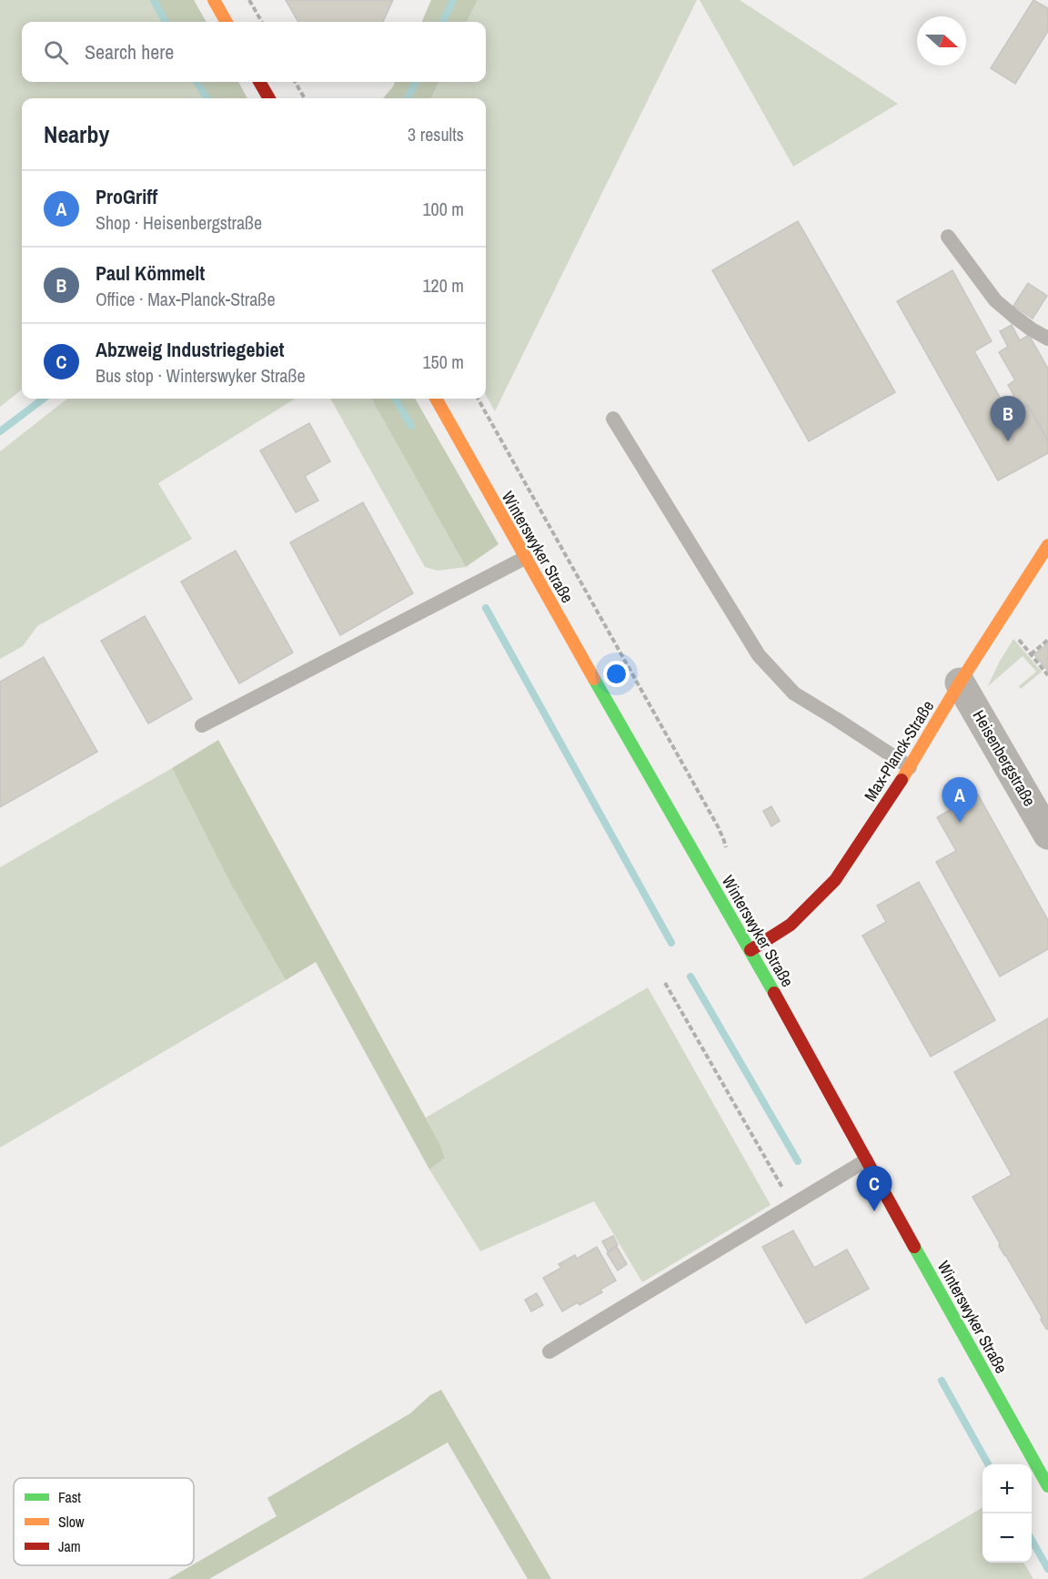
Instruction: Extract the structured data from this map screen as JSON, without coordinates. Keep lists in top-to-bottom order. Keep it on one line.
{"streets":{"street":["Winterswyker Straße","Max-Planck-Straße","Heisenbergstraße"]},"crossings":[["Winterswyker Straße","Max-Planck-Straße"],["Max-Planck-Straße","Heisenbergstraße"]],"legend":["Fast","Slow","Jam"],"north":"right","page":{"search":"Search here","heading":["Nearby","3 results"],"list":[{"mark":"A","name":"ProGriff","note":"Shop · Heisenbergstraße","value":"100 m"},{"mark":"B","name":"Paul Kömmelt","note":"Office · Max-Planck-Straße","value":"120 m"},{"mark":"C","name":"Abzweig Industriegebiet","note":"Bus stop · Winterswyker Straße","value":"150 m"}],"pins":["B","A","C"],"map_buttons":["+","−"]}}
